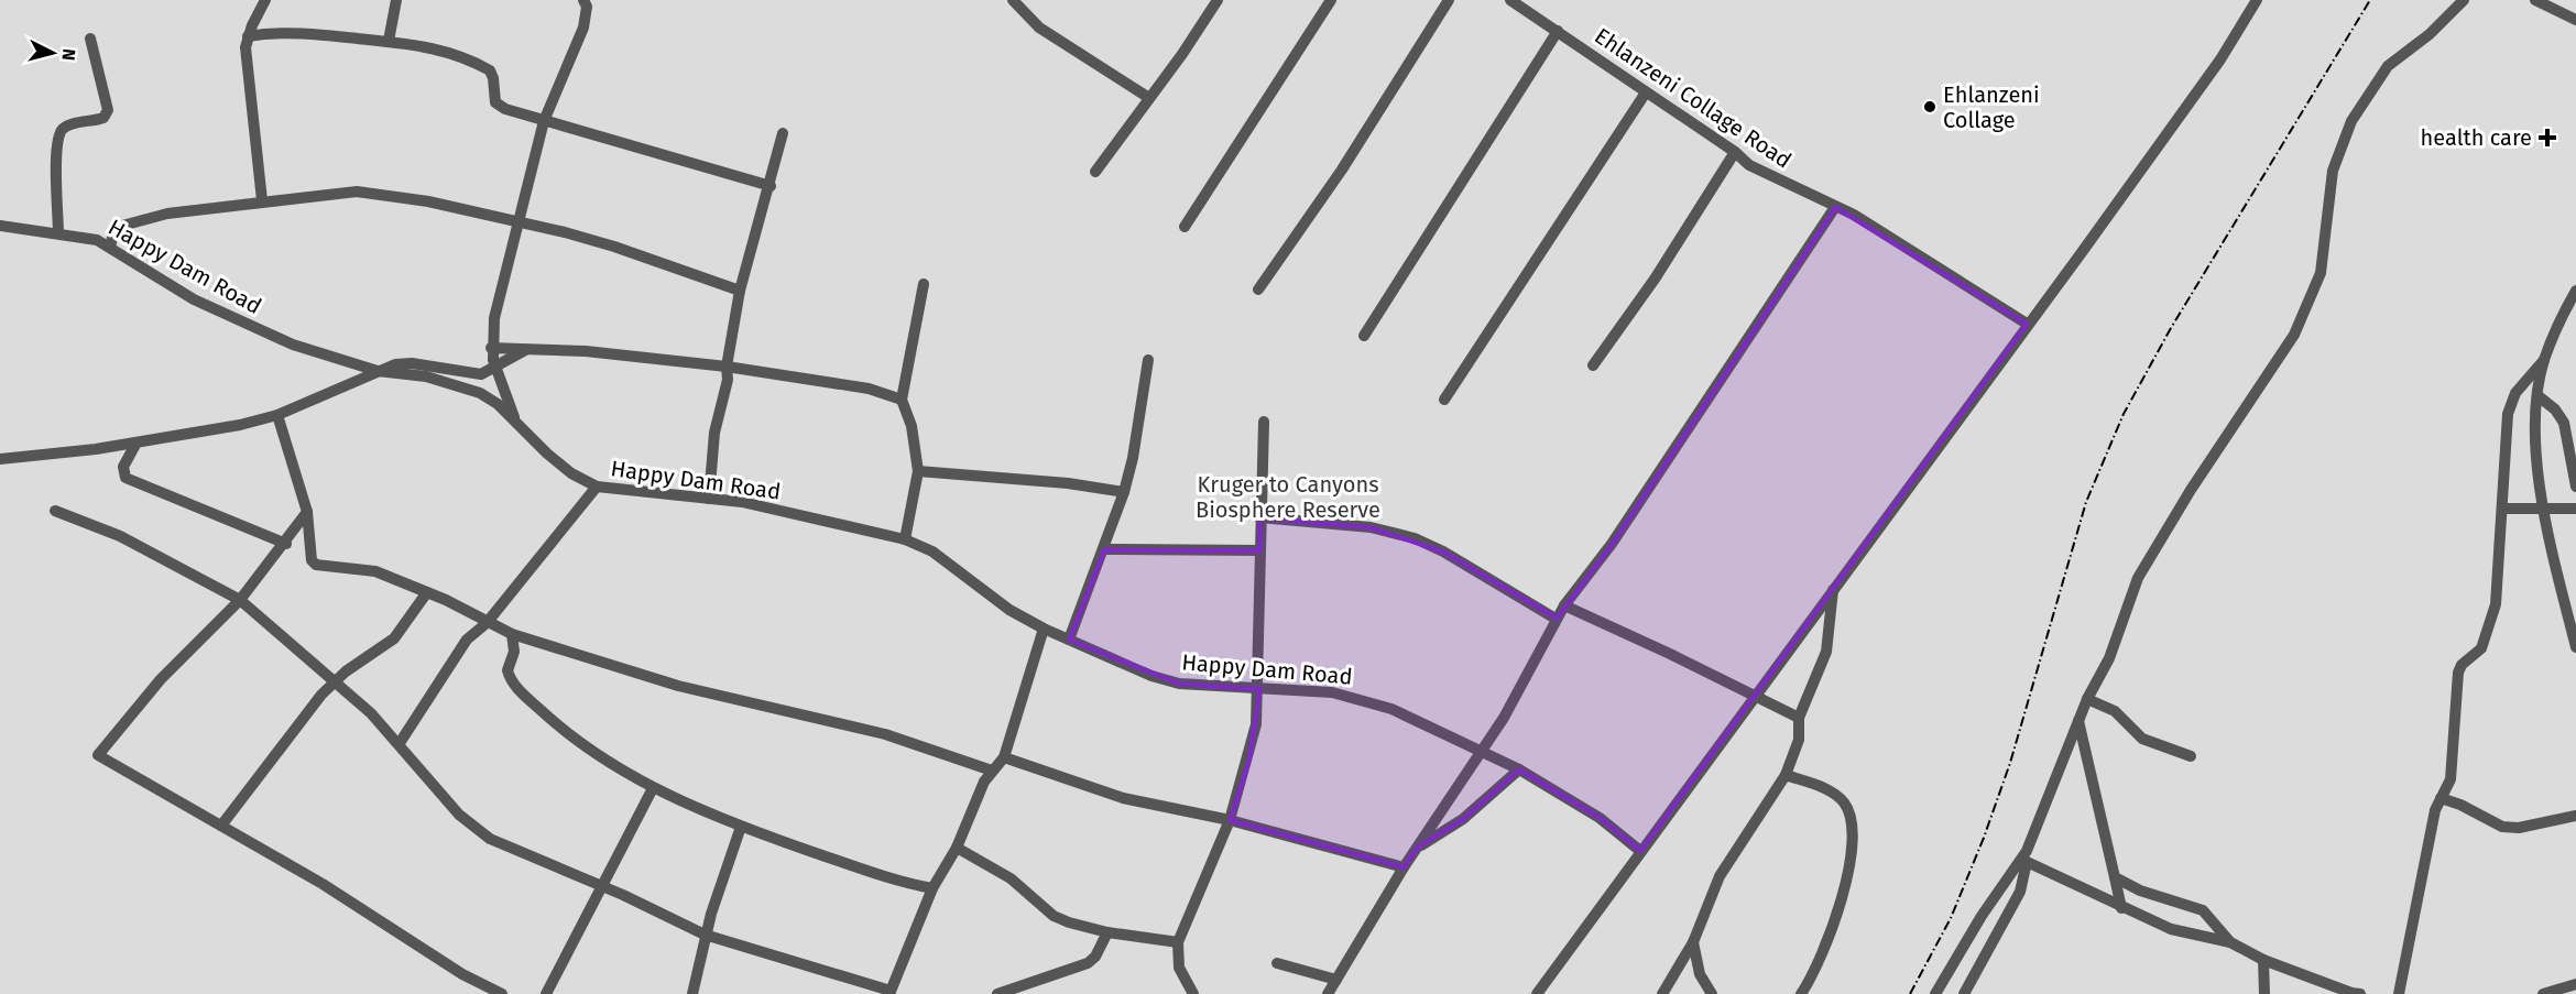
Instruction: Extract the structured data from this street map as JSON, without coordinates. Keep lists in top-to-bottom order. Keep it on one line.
{"streets":{"street":["Ehlanzeni Collage Road","Happy Dam Road"]},"parks":["Kruger to Canyons Biosphere Reserve"],"places":{"other":["Ehlanzeni Collage"],"health":["health care"]},"north":"right"}
